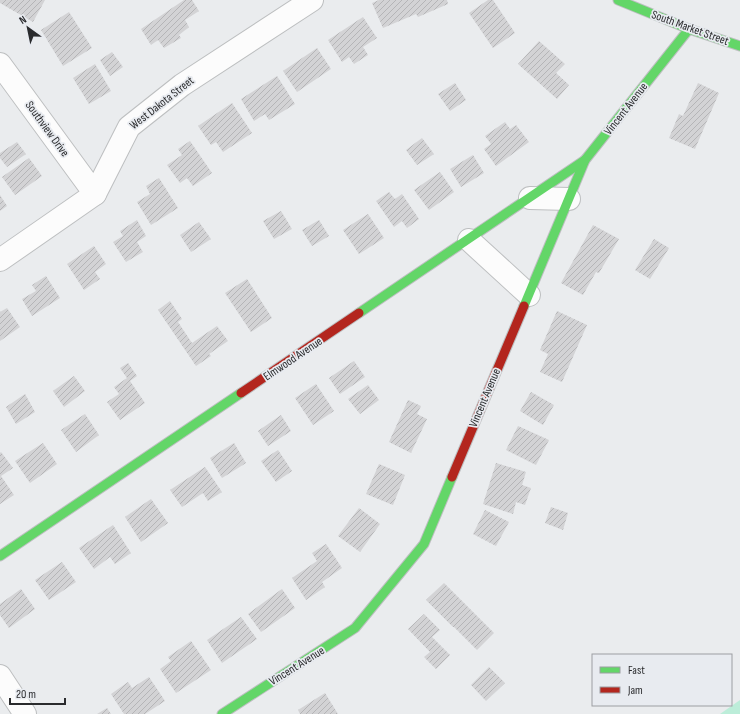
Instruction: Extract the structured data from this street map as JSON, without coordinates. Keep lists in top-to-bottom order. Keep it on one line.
{"streets":{"street":["South Market Street","West Dakota Street","Vincent Avenue","Southview Drive","Elmwood Avenue"]},"crossings":[["South Market Street","Vincent Avenue"],["West Dakota Street","Southview Drive"],["Vincent Avenue","Elmwood Avenue"]],"legend":["Fast","Jam"],"scale_bar":"20 m","north":"top left"}
